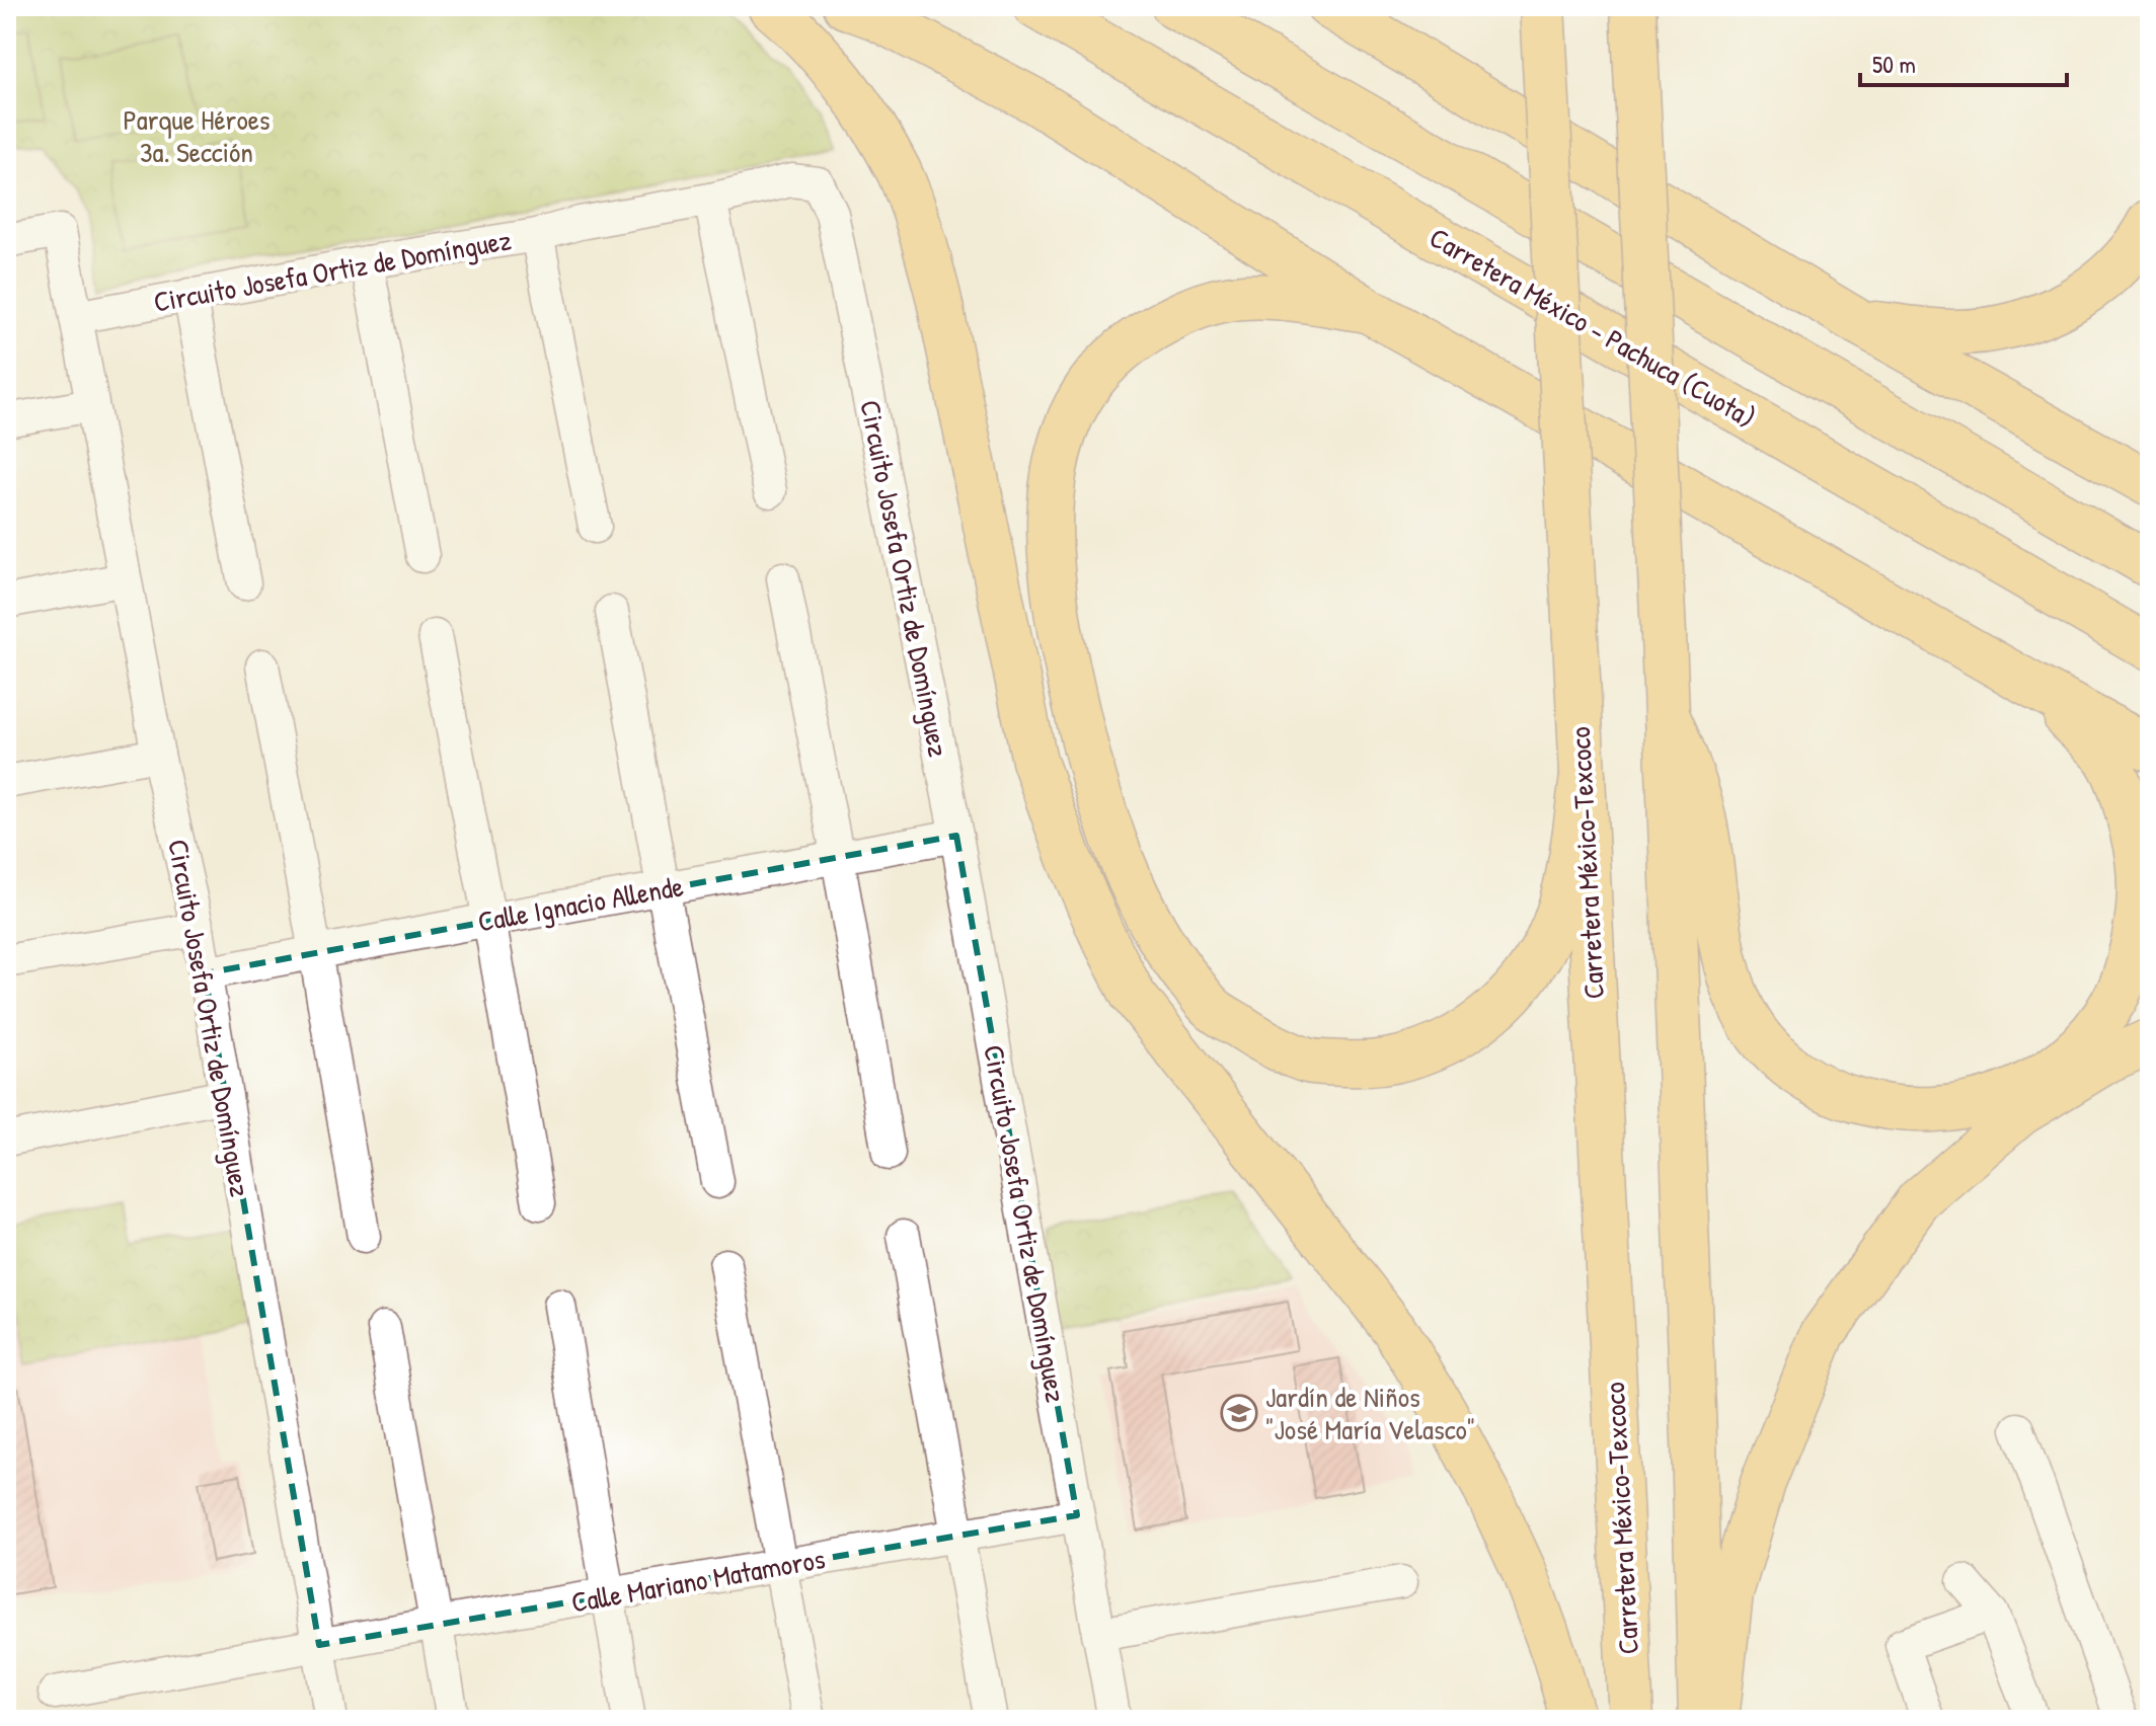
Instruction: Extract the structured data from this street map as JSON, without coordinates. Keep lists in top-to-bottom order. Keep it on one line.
{"streets":{"highway":["Carretera México - Pachuca (Cuota)","Carretera México-Texcoco"],"street":["Circuito Josefa Ortiz de Domínguez","Calle Ignacio Allende","Calle Mariano Matamoros"]},"crossings":[["Circuito Josefa Ortiz de Domínguez","Calle Ignacio Allende"],["Circuito Josefa Ortiz de Domínguez","Calle Mariano Matamoros"]],"parks":["Parque Héroes 3a. Sección"],"places":{"school or university":["Jardín de Niños \"José María Velasco\""]},"scale_bar":"50 m"}
